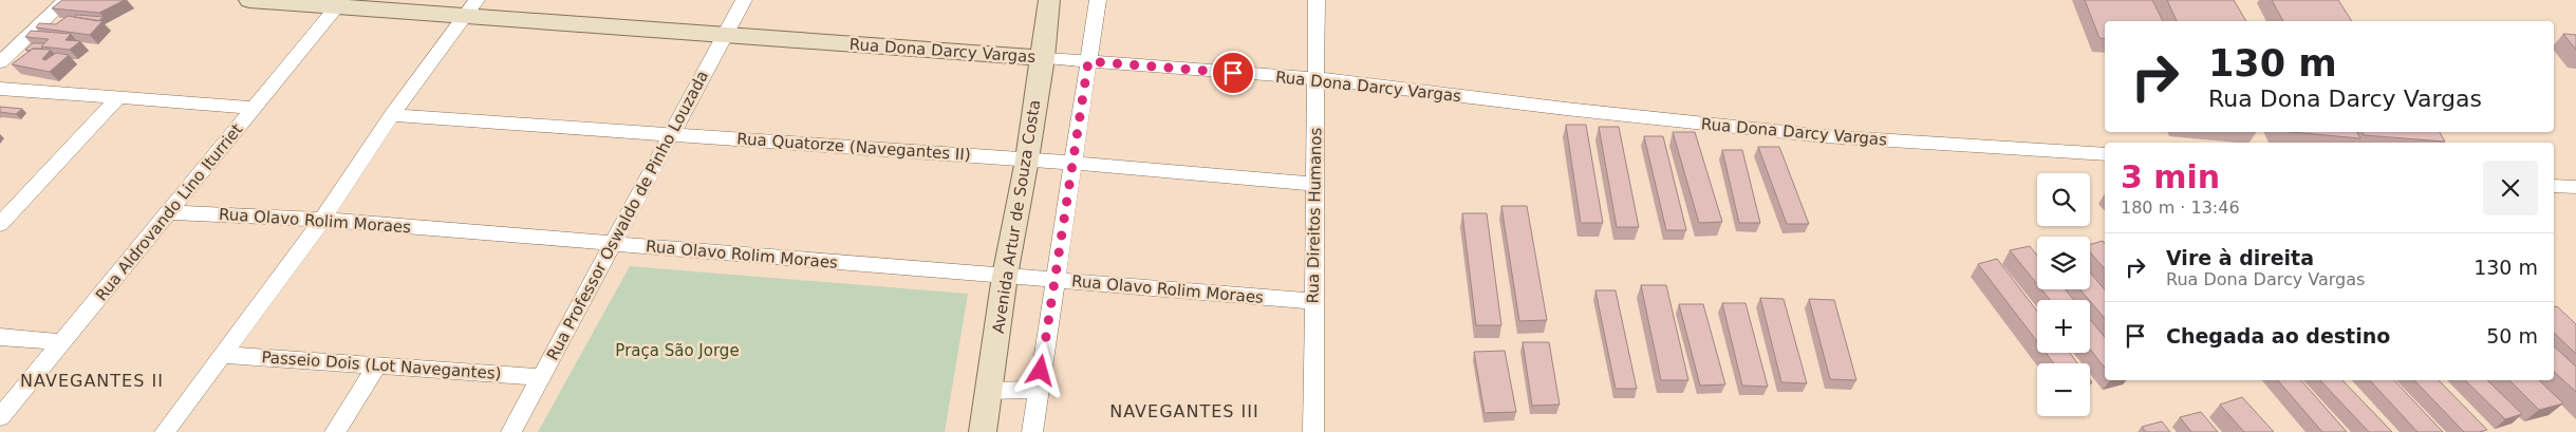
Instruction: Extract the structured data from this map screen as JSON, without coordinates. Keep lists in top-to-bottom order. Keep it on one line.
{"streets":{"street":["Rua Dona Darcy Vargas","Rua Quatorze (Navegantes II)","Rua Aldrovando Lino Iturriet","Rua Professor Oswaldo de Pinho Louzada","Rua Direitos Humanos","Avenida Artur de Souza Costa","Rua Olavo Rolim Moraes","Passeio Dois (Lot Navegantes)"]},"crossings":[["Rua Dona Darcy Vargas","Rua Aldrovando Lino Iturriet"],["Rua Dona Darcy Vargas","Rua Professor Oswaldo de Pinho Louzada"],["Rua Dona Darcy Vargas","Rua Direitos Humanos"],["Rua Dona Darcy Vargas","Avenida Artur de Souza Costa"],["Rua Quatorze (Navegantes II)","Rua Professor Oswaldo de Pinho Louzada"],["Rua Quatorze (Navegantes II)","Rua Direitos Humanos"],["Rua Quatorze (Navegantes II)","Avenida Artur de Souza Costa"],["Rua Aldrovando Lino Iturriet","Rua Olavo Rolim Moraes"],["Rua Professor Oswaldo de Pinho Louzada","Rua Olavo Rolim Moraes"],["Rua Professor Oswaldo de Pinho Louzada","Passeio Dois (Lot Navegantes)"],["Rua Direitos Humanos","Rua Olavo Rolim Moraes"],["Avenida Artur de Souza Costa","Rua Olavo Rolim Moraes"]],"districts":["NAVEGANTES II","NAVEGANTES III"],"parks":["Praça São Jorge"],"page":{"turn":["130 m","Rua Dona Darcy Vargas"],"heading":["3 min","180 m · 13:46"],"map_buttons":["+","−"],"list":[{"name":"Vire à direita","note":"Rua Dona Darcy Vargas","value":"130 m"},{"name":"Chegada ao destino","value":"50 m"}]}}
